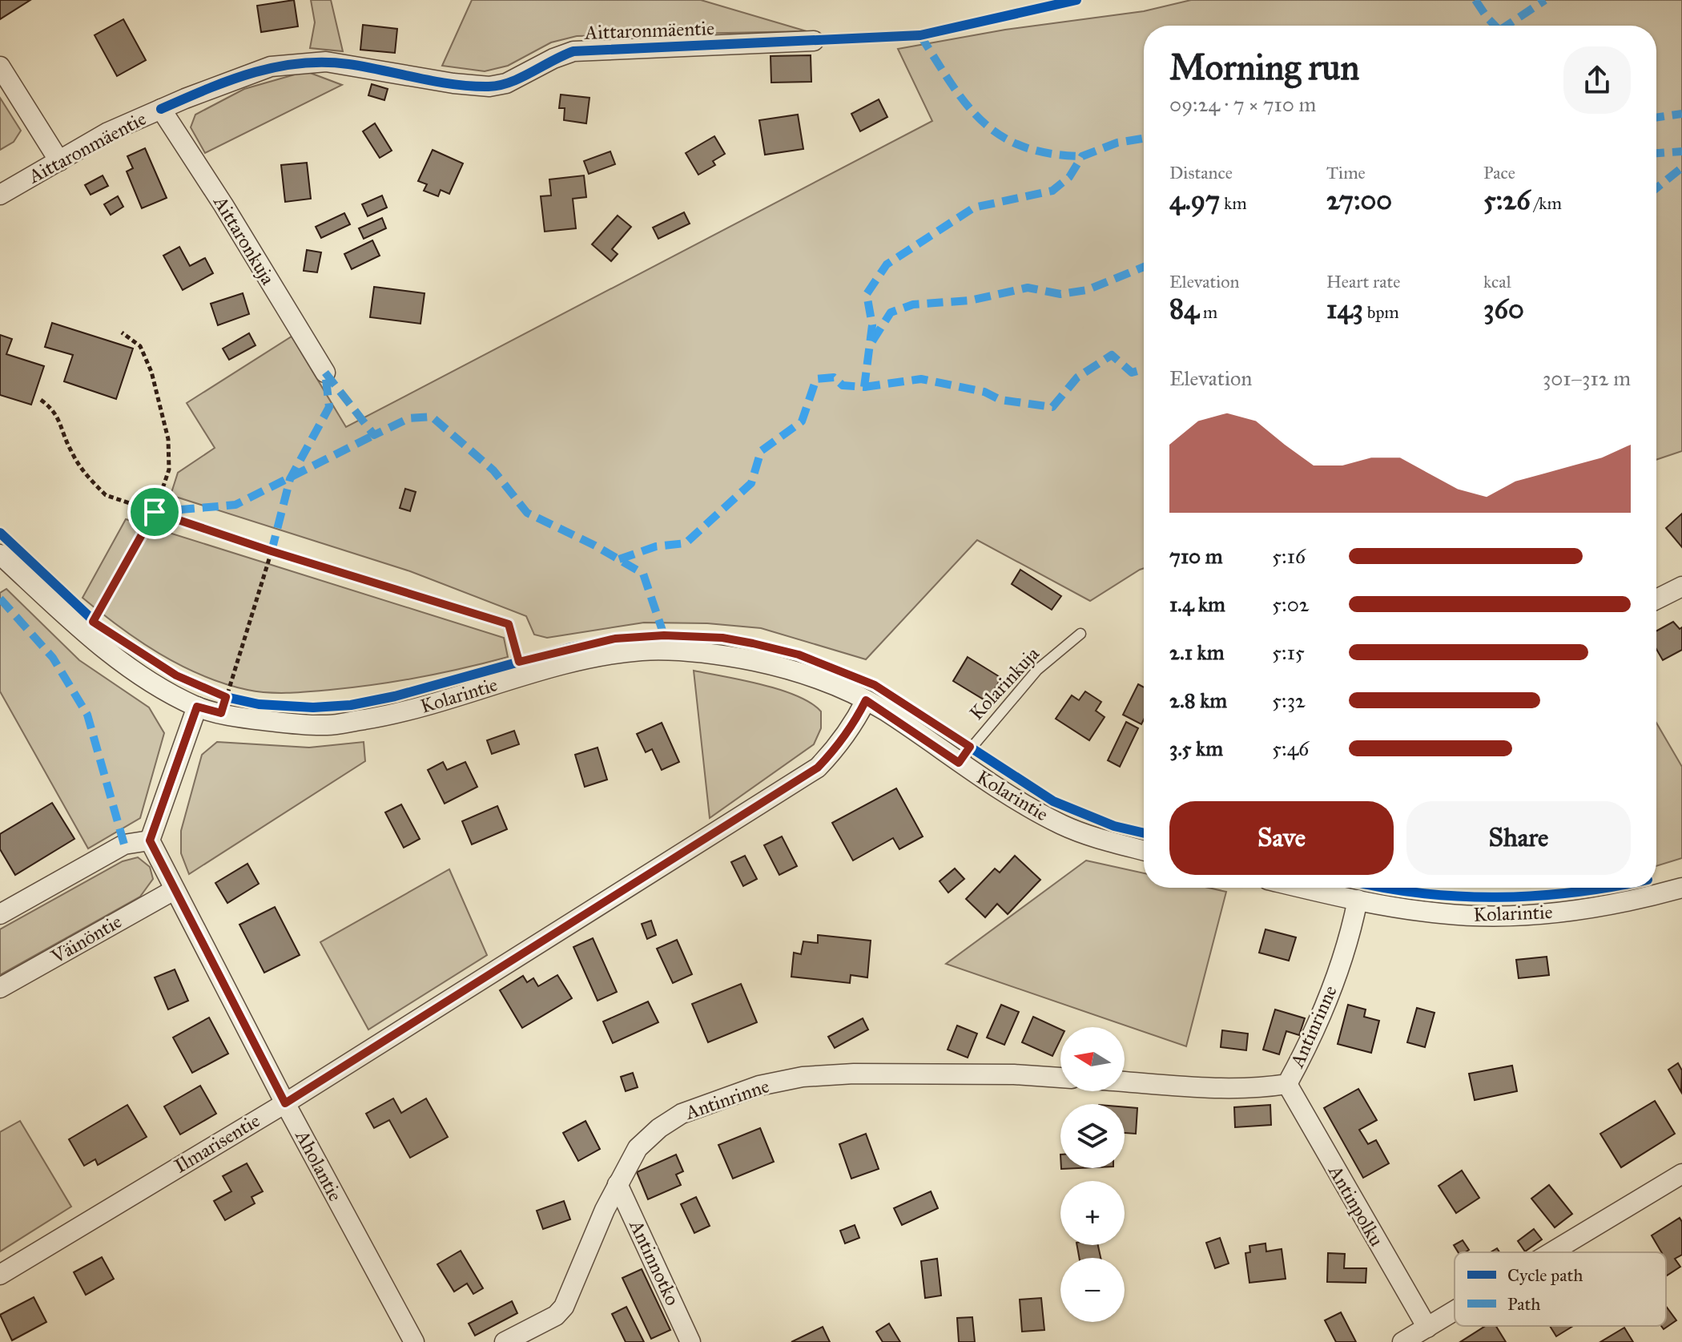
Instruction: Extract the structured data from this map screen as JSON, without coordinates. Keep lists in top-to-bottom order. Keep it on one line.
{"streets":{"street":["Aittaronmäentie","Aittaronkuja","Kolarintie","Väinöntie","Antinrinne","Ilmarisentie","Aholantie","Antinpolku","Antinnotko"],"lane":["Kolarinkuja"]},"crossings":[["Aittaronmäentie","Aittaronkuja"],["Kolarinkuja","Kolarintie"],["Kolarintie","Antinrinne"],["Kolarintie","Ilmarisentie"],["Väinöntie","Aholantie"],["Antinrinne","Antinpolku"],["Antinrinne","Antinnotko"],["Ilmarisentie","Aholantie"]],"legend":["Cycle path","Path"],"north":"left","page":{"heading":["Morning run","09:24 · 7 × 710 m"],"stats":[["Distance","4.97 km"],["Time","27:00"],["Pace","5:26 /km"],["Elevation","84 m"],["Heart rate","143 bpm"],["kcal","360"]],"chart":["Elevation","301–312 m"],"list":[{"name":"710 m","note":"5:16"},{"name":"1.4 km","note":"5:02"},{"name":"2.1 km","note":"5:15"},{"name":"2.8 km","note":"5:32"},{"name":"3.5 km","note":"5:46"}],"buttons":["Save","Share"],"map_buttons":["+","−"]}}
